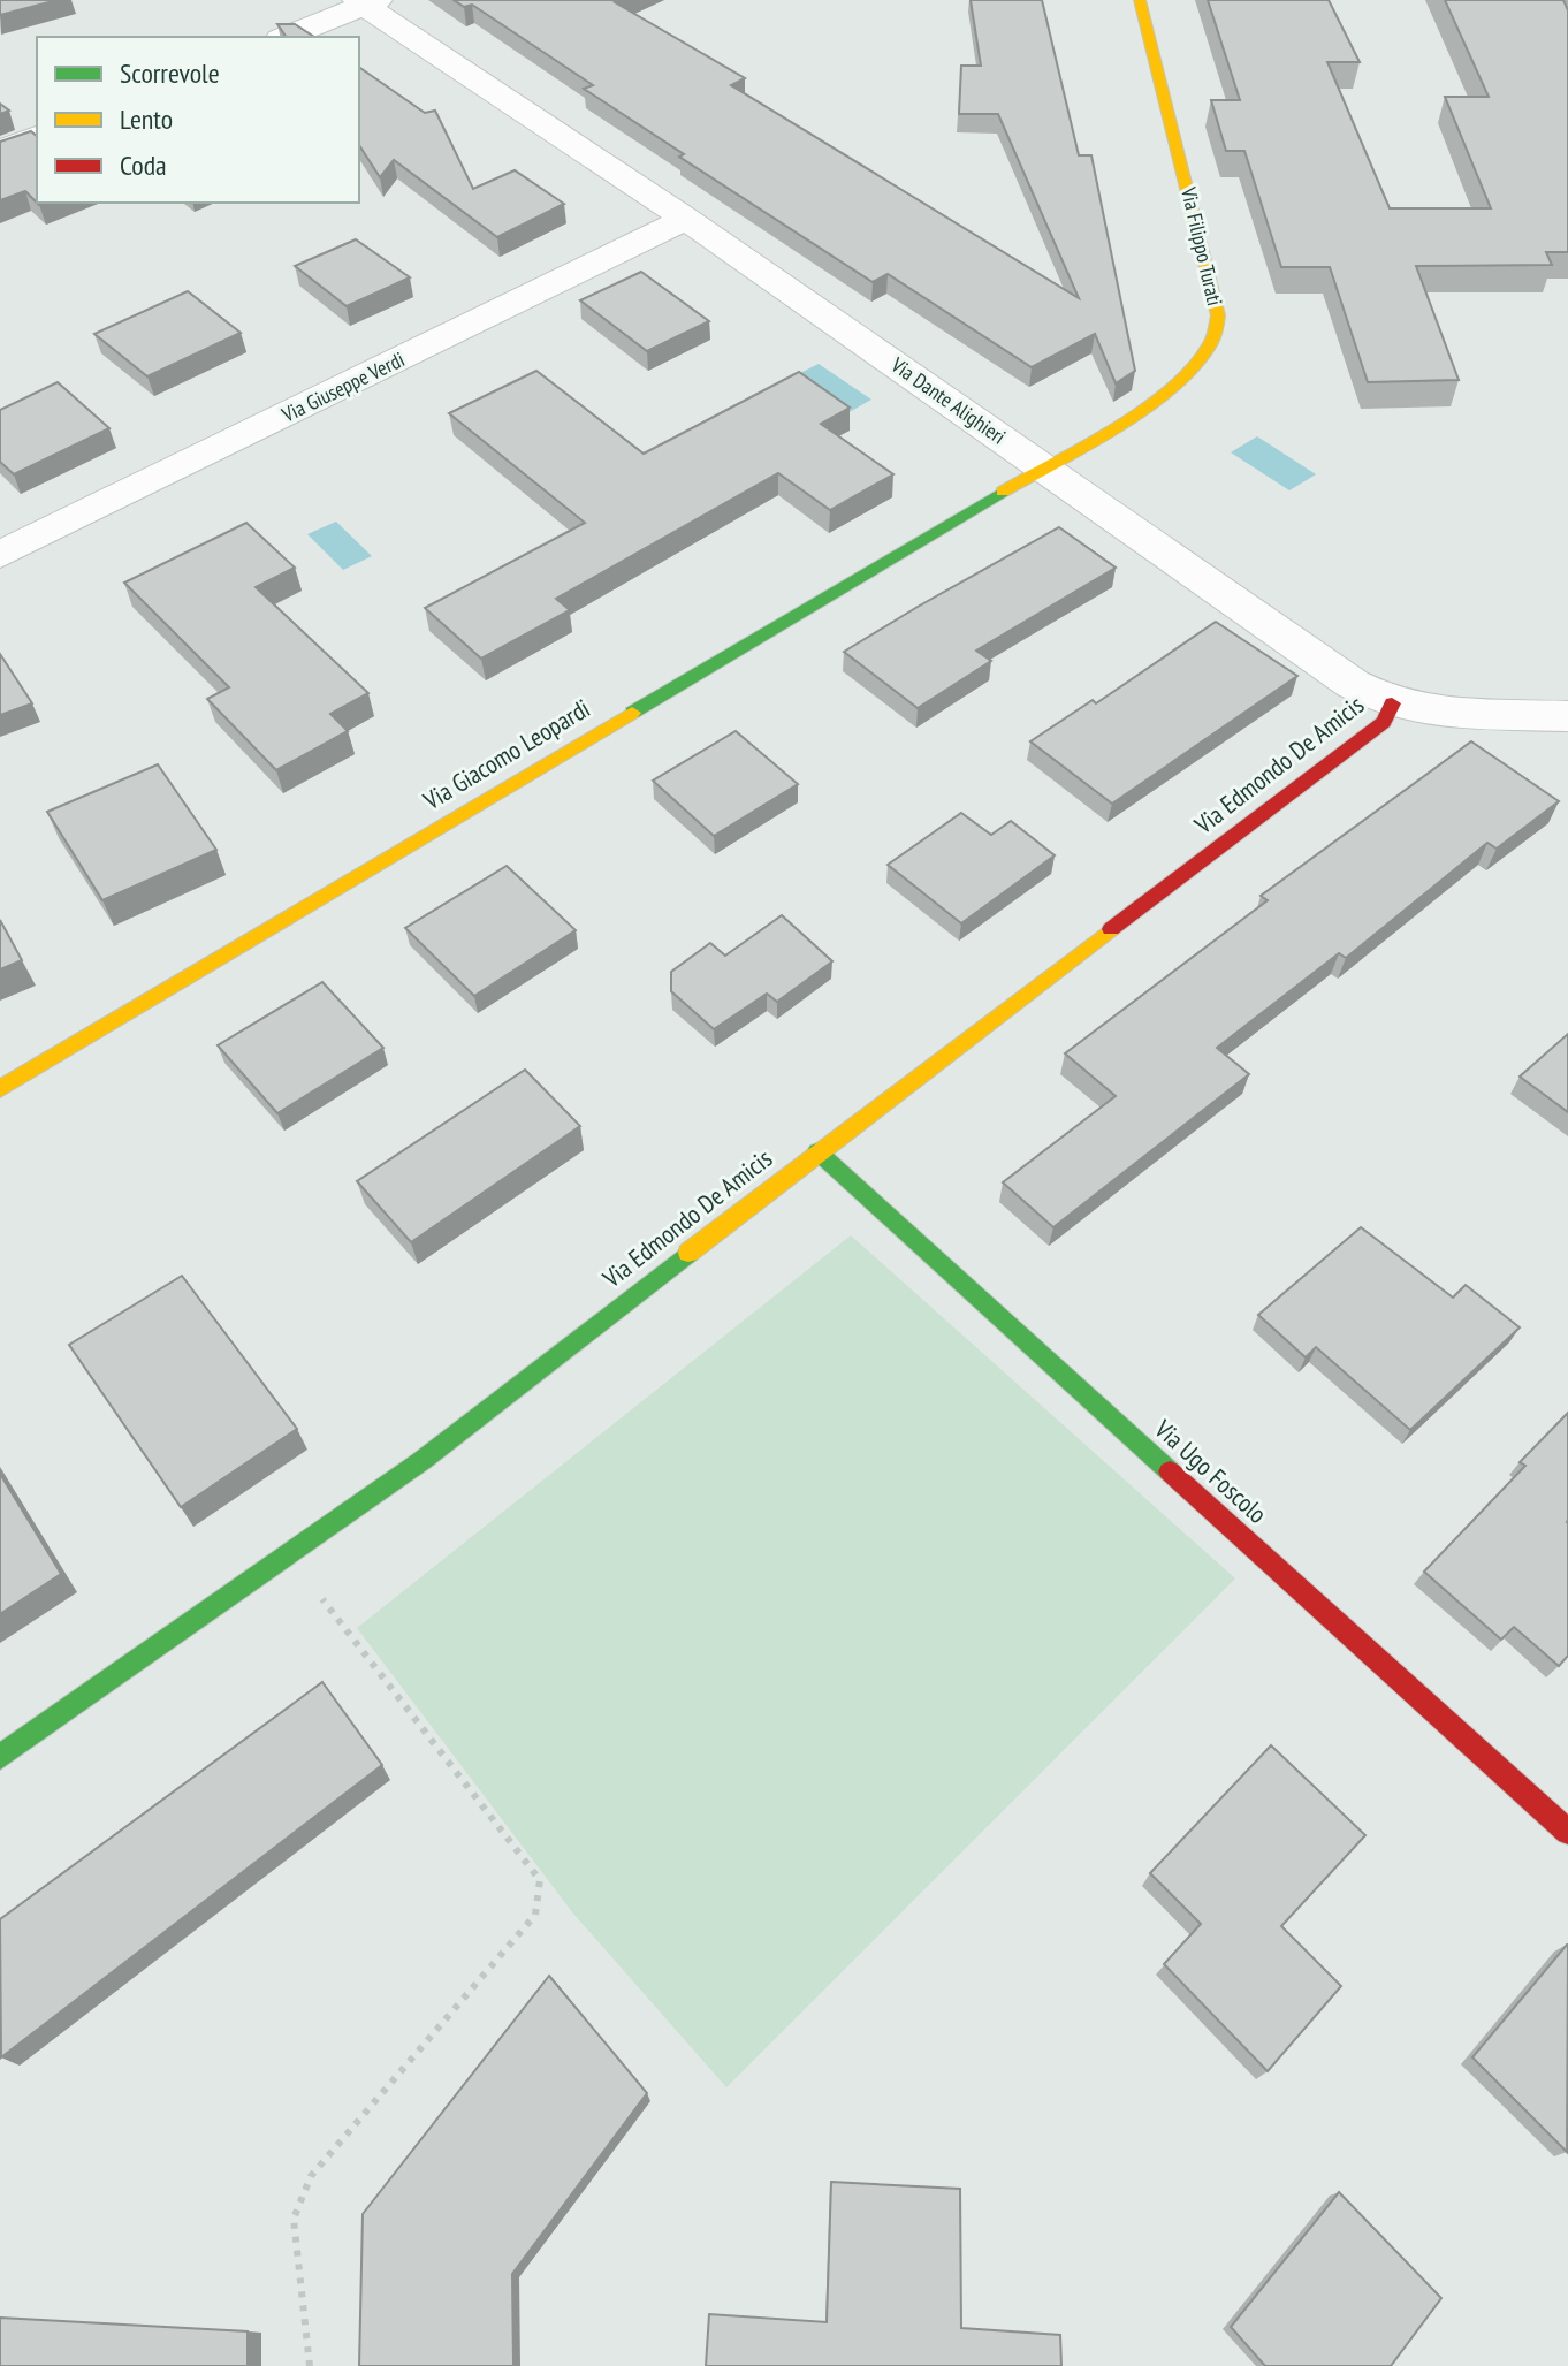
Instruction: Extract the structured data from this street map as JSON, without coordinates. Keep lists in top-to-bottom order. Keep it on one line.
{"streets":{"street":["Via Filippo Turati","Via Giuseppe Verdi","Via Dante Alighieri","Via Giacomo Leopardi","Via Edmondo De Amicis","Via Ugo Foscolo"]},"crossings":[["Via Filippo Turati","Via Dante Alighieri"],["Via Filippo Turati","Via Giacomo Leopardi"],["Via Giuseppe Verdi","Via Dante Alighieri"],["Via Dante Alighieri","Via Giacomo Leopardi"],["Via Dante Alighieri","Via Edmondo De Amicis"],["Via Edmondo De Amicis","Via Ugo Foscolo"]],"legend":["Scorrevole","Lento","Coda"]}
